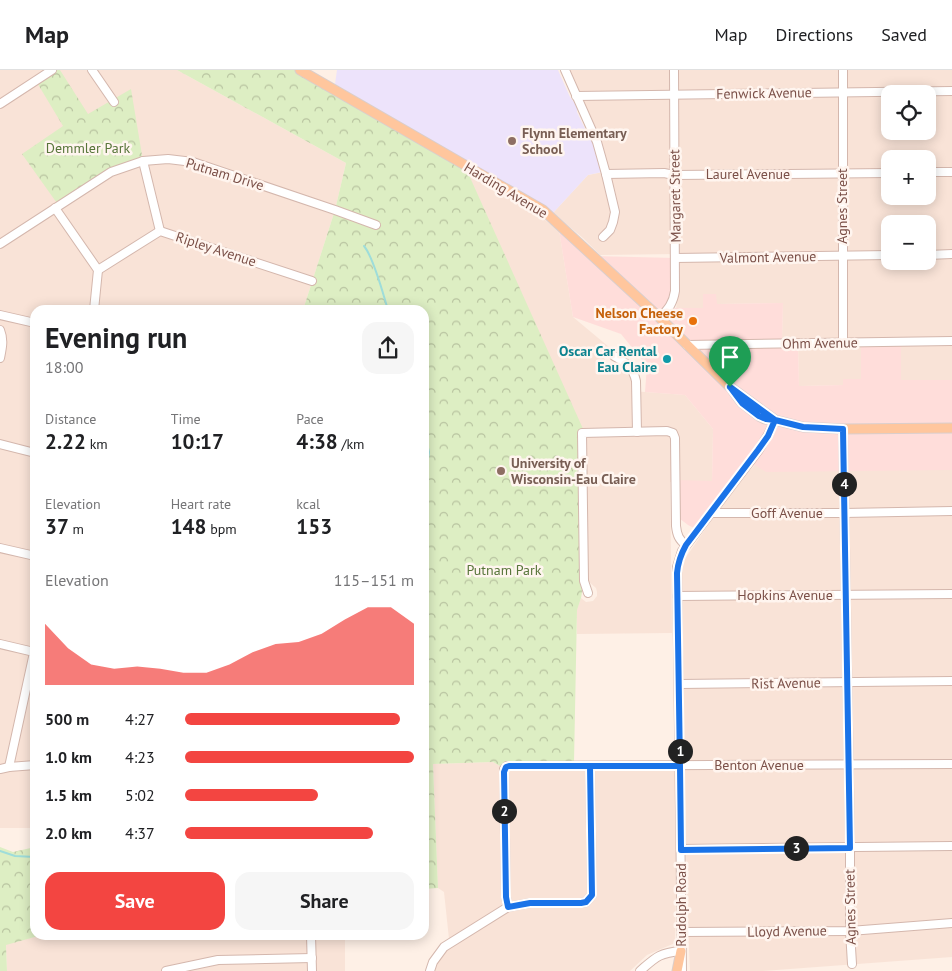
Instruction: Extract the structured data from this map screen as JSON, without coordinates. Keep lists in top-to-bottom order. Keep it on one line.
{"streets":{"main road":["Harding Avenue"],"street":["Fenwick Avenue","Putnam Drive","Laurel Avenue","Margaret Street","Agnes Street","Ripley Avenue","Valmont Avenue","Ohm Avenue","Goff Avenue","Hopkins Avenue","Rist Avenue","Benton Avenue","Rudolph Road","Lloyd Avenue"]},"crossings":[["Fenwick Avenue","Margaret Street"],["Fenwick Avenue","Agnes Street"],["Laurel Avenue","Margaret Street"],["Laurel Avenue","Agnes Street"],["Harding Avenue","Margaret Street"],["Harding Avenue","Ohm Avenue"],["Harding Avenue","Rudolph Road"],["Margaret Street","Valmont Avenue"],["Agnes Street","Valmont Avenue"],["Agnes Street","Ohm Avenue"],["Agnes Street","Goff Avenue"],["Agnes Street","Hopkins Avenue"],["Agnes Street","Rist Avenue"],["Agnes Street","Benton Avenue"],["Agnes Street","Lloyd Avenue"],["Goff Avenue","Rudolph Road"],["Hopkins Avenue","Rudolph Road"],["Rist Avenue","Rudolph Road"],["Benton Avenue","Rudolph Road"],["Rudolph Road","Lloyd Avenue"]],"parks":["Demmler Park","Putnam Park"],"places":["Flynn Elementary School","Nelson Cheese Factory","Oscar Car Rental Eau Claire","University of Wisconsin-Eau Claire"],"page":{"header":"Map","nav":["Map","Directions","Saved"],"map_buttons":["+","−"],"heading":["Evening run","18:00"],"stats":[["Distance","2.22 km"],["Time","10:17"],["Pace","4:38 /km"],["Elevation","37 m"],["Heart rate","148 bpm"],["kcal","153"]],"pins":["4","1","2","3"],"chart":["Elevation","115–151 m"],"list":[{"name":"500 m","note":"4:27"},{"name":"1.0 km","note":"4:23"},{"name":"1.5 km","note":"5:02"},{"name":"2.0 km","note":"4:37"}],"buttons":["Save","Share"]}}
